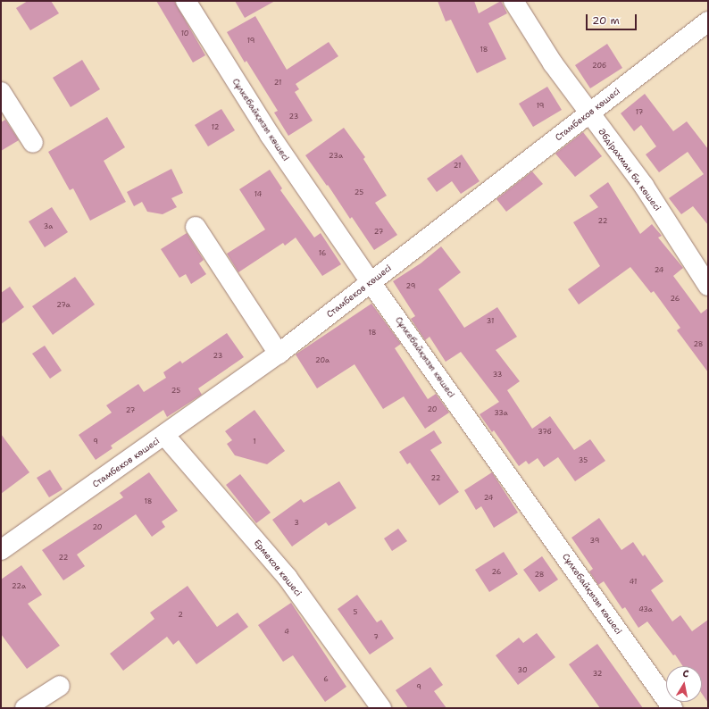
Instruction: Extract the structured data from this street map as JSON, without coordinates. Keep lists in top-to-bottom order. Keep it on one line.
{"streets":{"street":["Стамбеков көшесі","Сұлкебайқызы көшесі","Әбдірахман би көшесі","Ермеков көшесі"]},"crossings":[["Стамбеков көшесі","Сұлкебайқызы көшесі"],["Стамбеков көшесі","Әбдірахман би көшесі"],["Стамбеков көшесі","Ермеков көшесі"]],"house_numbers":["10","19","18","20б","21","19","17","23","12","23а","21","25","14","22","3а","27","16","24","29","26","27а","31","18","28","23","20а","33","25","20","27","33а","37б","9","1","35","22","24","18","3","20","39","22","26","28","41","22а","43а","5","2","4","7","30","32","6","9"],"scale_bar":"20 m","north":"top"}
